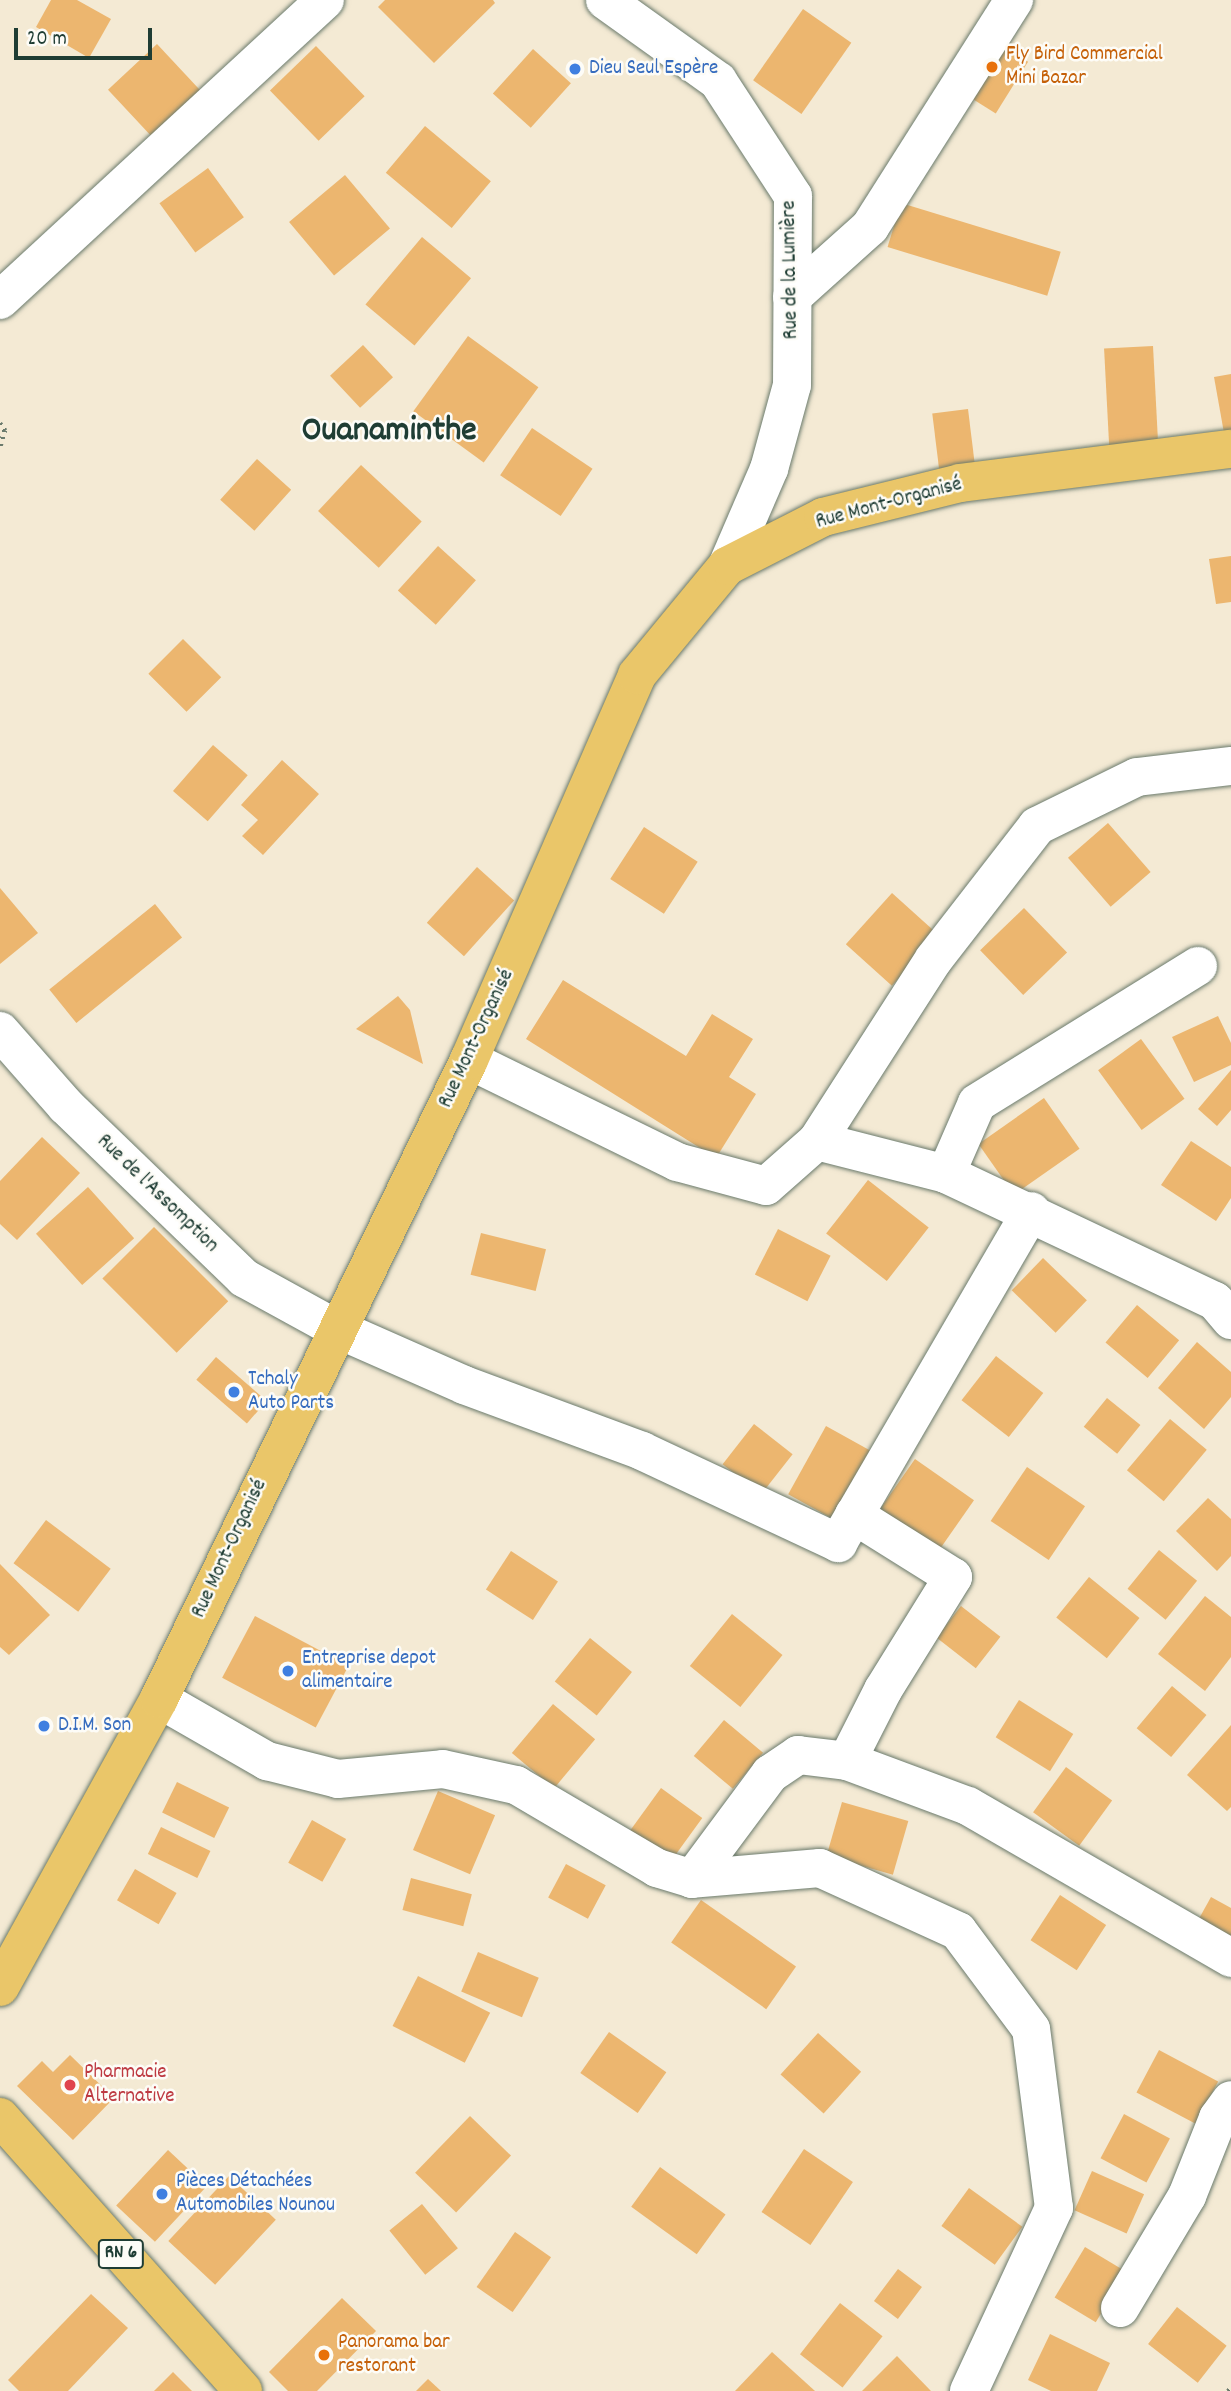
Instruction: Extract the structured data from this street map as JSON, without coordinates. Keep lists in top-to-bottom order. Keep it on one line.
{"streets":{"main road":["Rue Mont-Organisé","RN 6"],"street":["Rue de la Lumière","Rue de l'Assomption"]},"crossings":[["Rue de la Lumière","Rue Mont-Organisé"],["Rue Mont-Organisé","Rue de l'Assomption"]],"districts":["Ouanaminthe"],"places":["Fly Bird Commercial Mini Bazar","Dieu Seul Espère","Tchaly Auto Parts","Entreprise depot alimentaire","D.I.M. Son","Pharmacie Alternative","Pièces Détachées Automobiles Nounou","Panorama bar restorant"],"scale_bar":"20 m"}
